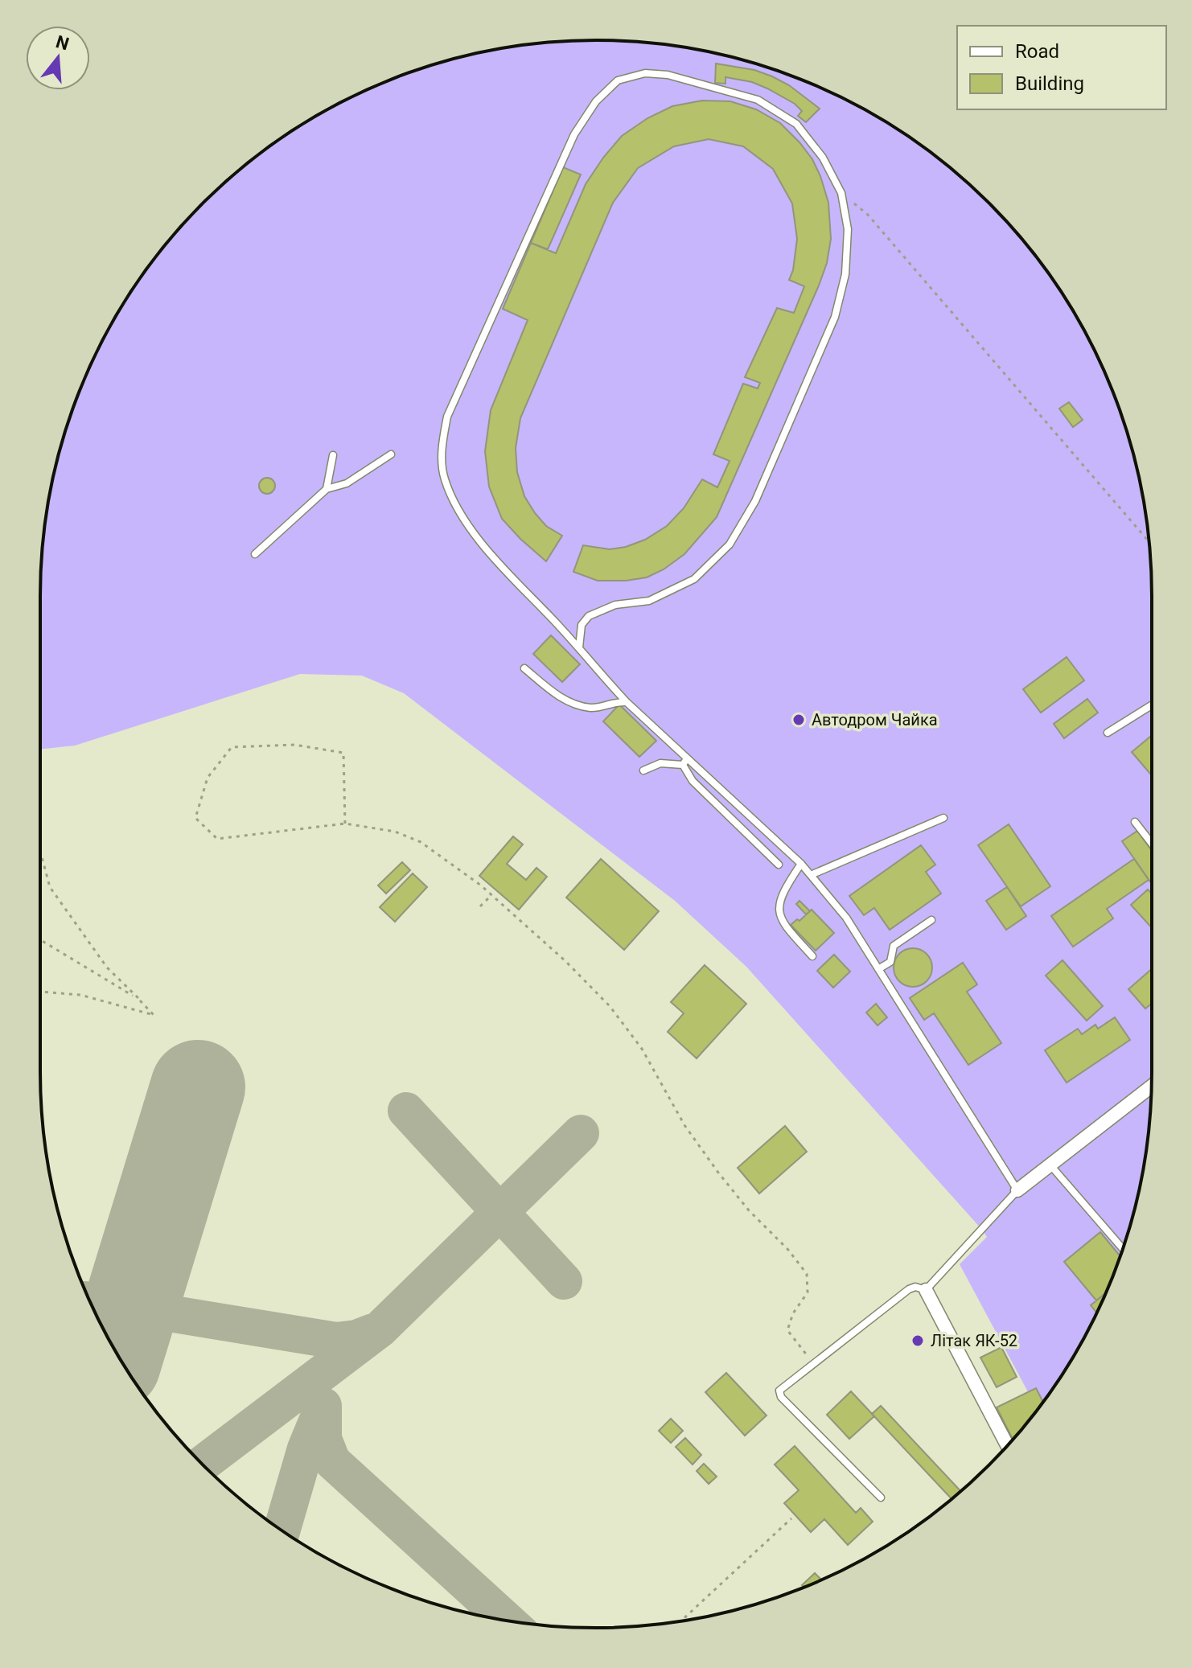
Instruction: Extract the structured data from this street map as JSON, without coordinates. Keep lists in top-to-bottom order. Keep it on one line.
{"places":["Автодром Чайка","Літак ЯК-52"],"legend":["Road","Building"],"north":"top"}
